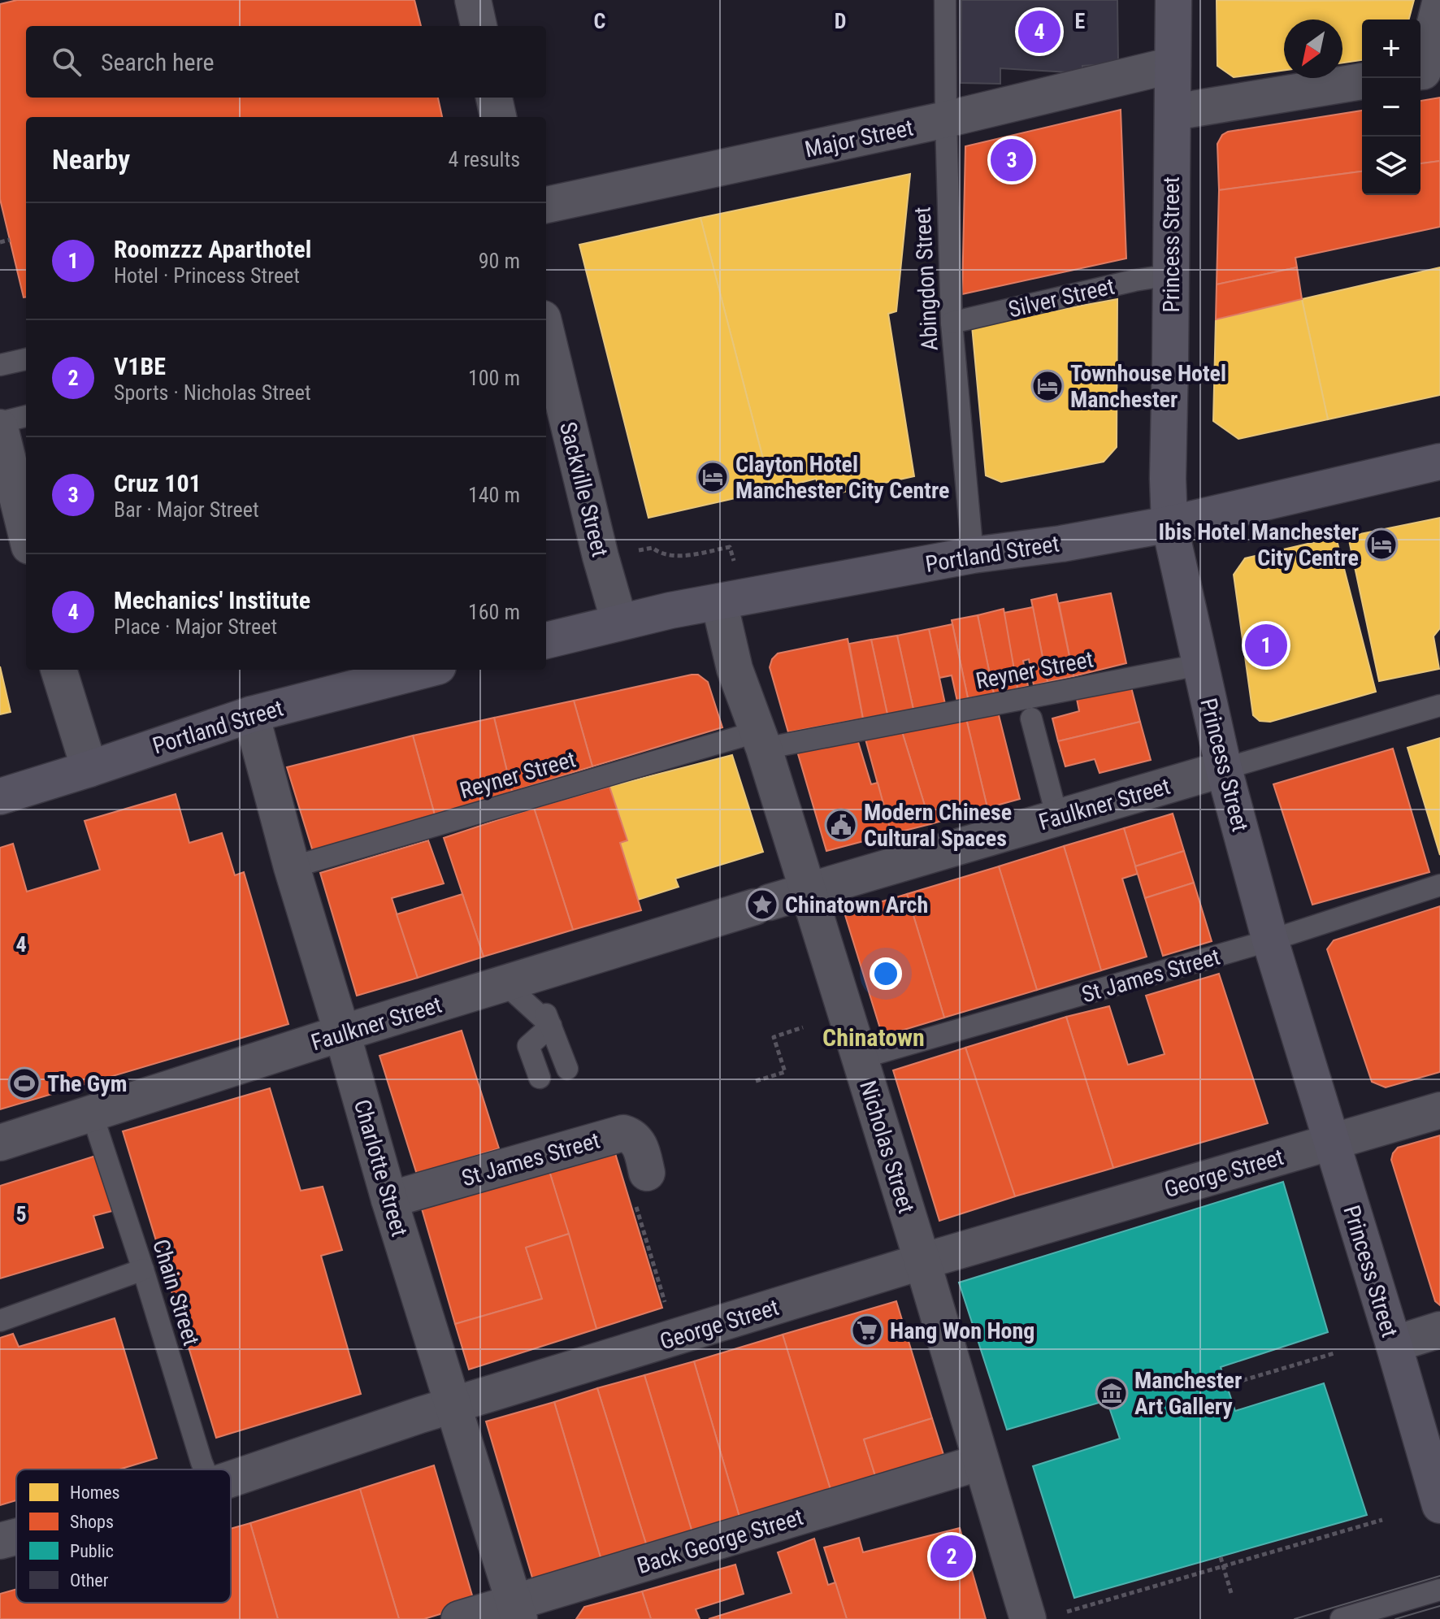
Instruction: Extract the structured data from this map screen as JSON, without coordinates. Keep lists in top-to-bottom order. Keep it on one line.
{"streets":{"main road":["Princess Street","Portland Street"],"street":["Major Street","Sackville Street","Faulkner Street","St James Street","Nicholas Street","Charlotte Street","George Street","Back George Street"],"lane":["Abingdon Street","Silver Street","Reyner Street","Chain Street"]},"crossings":[["Major Street","Princess Street"],["Major Street","Abingdon Street"],["Princess Street","Silver Street"],["Princess Street","Portland Street"],["Princess Street","Reyner Street"],["Princess Street","Faulkner Street"],["Princess Street","St James Street"],["Princess Street","George Street"],["Abingdon Street","Silver Street"],["Abingdon Street","Portland Street"],["Sackville Street","Portland Street"],["Portland Street","Nicholas Street"],["Portland Street","Charlotte Street"],["Reyner Street","Nicholas Street"],["Reyner Street","Charlotte Street"],["Faulkner Street","Nicholas Street"],["Faulkner Street","Charlotte Street"],["Faulkner Street","Chain Street"],["St James Street","Nicholas Street"],["St James Street","Charlotte Street"],["Nicholas Street","George Street"],["Nicholas Street","Back George Street"],["Charlotte Street","George Street"],["Charlotte Street","Back George Street"]],"districts":["Chinatown"],"places":{"hotel":["Townhouse Hotel Manchester","Clayton Hotel Manchester City Centre","Ibis Hotel Manchester City Centre"],"public building":["Modern Chinese Cultural Spaces"],"place":["Chinatown Arch"],"sports":["The Gym"],"supermarket":["Hang Won Hong"],"museum":["Manchester Art Gallery"]},"legend":["Homes","Shops","Public","Other"],"north":"bottom left","page":{"pins":["4","3","1","2"],"map_buttons":["+","−"],"search":"Search here","heading":["Nearby","4 results"],"list":[{"mark":"1","name":"Roomzzz Aparthotel","note":"Hotel · Princess Street","value":"90 m"},{"mark":"2","name":"V1BE","note":"Sports · Nicholas Street","value":"100 m"},{"mark":"3","name":"Cruz 101","note":"Bar · Major Street","value":"140 m"},{"mark":"4","name":"Mechanics' Institute","note":"Place · Major Street","value":"160 m"}]},"grid":{"columns":["C","D","E"],"rows":["4","5"]}}
